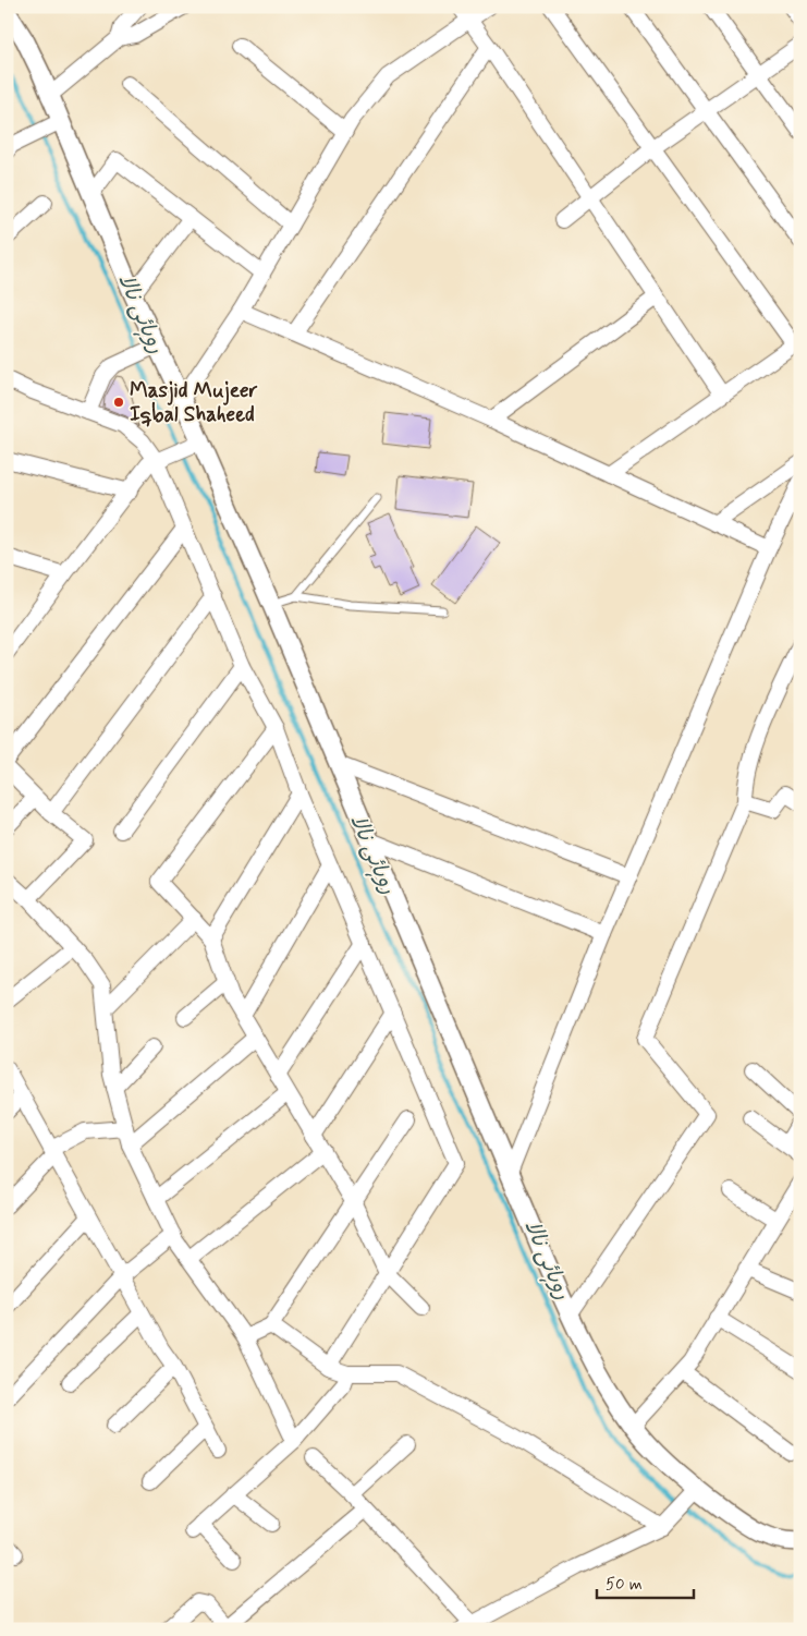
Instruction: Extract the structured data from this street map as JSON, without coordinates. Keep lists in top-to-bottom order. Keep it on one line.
{"water":["روہائی نالا"],"places":["Masjid Mujeer Iqbal Shaheed"],"scale_bar":"50 m"}
